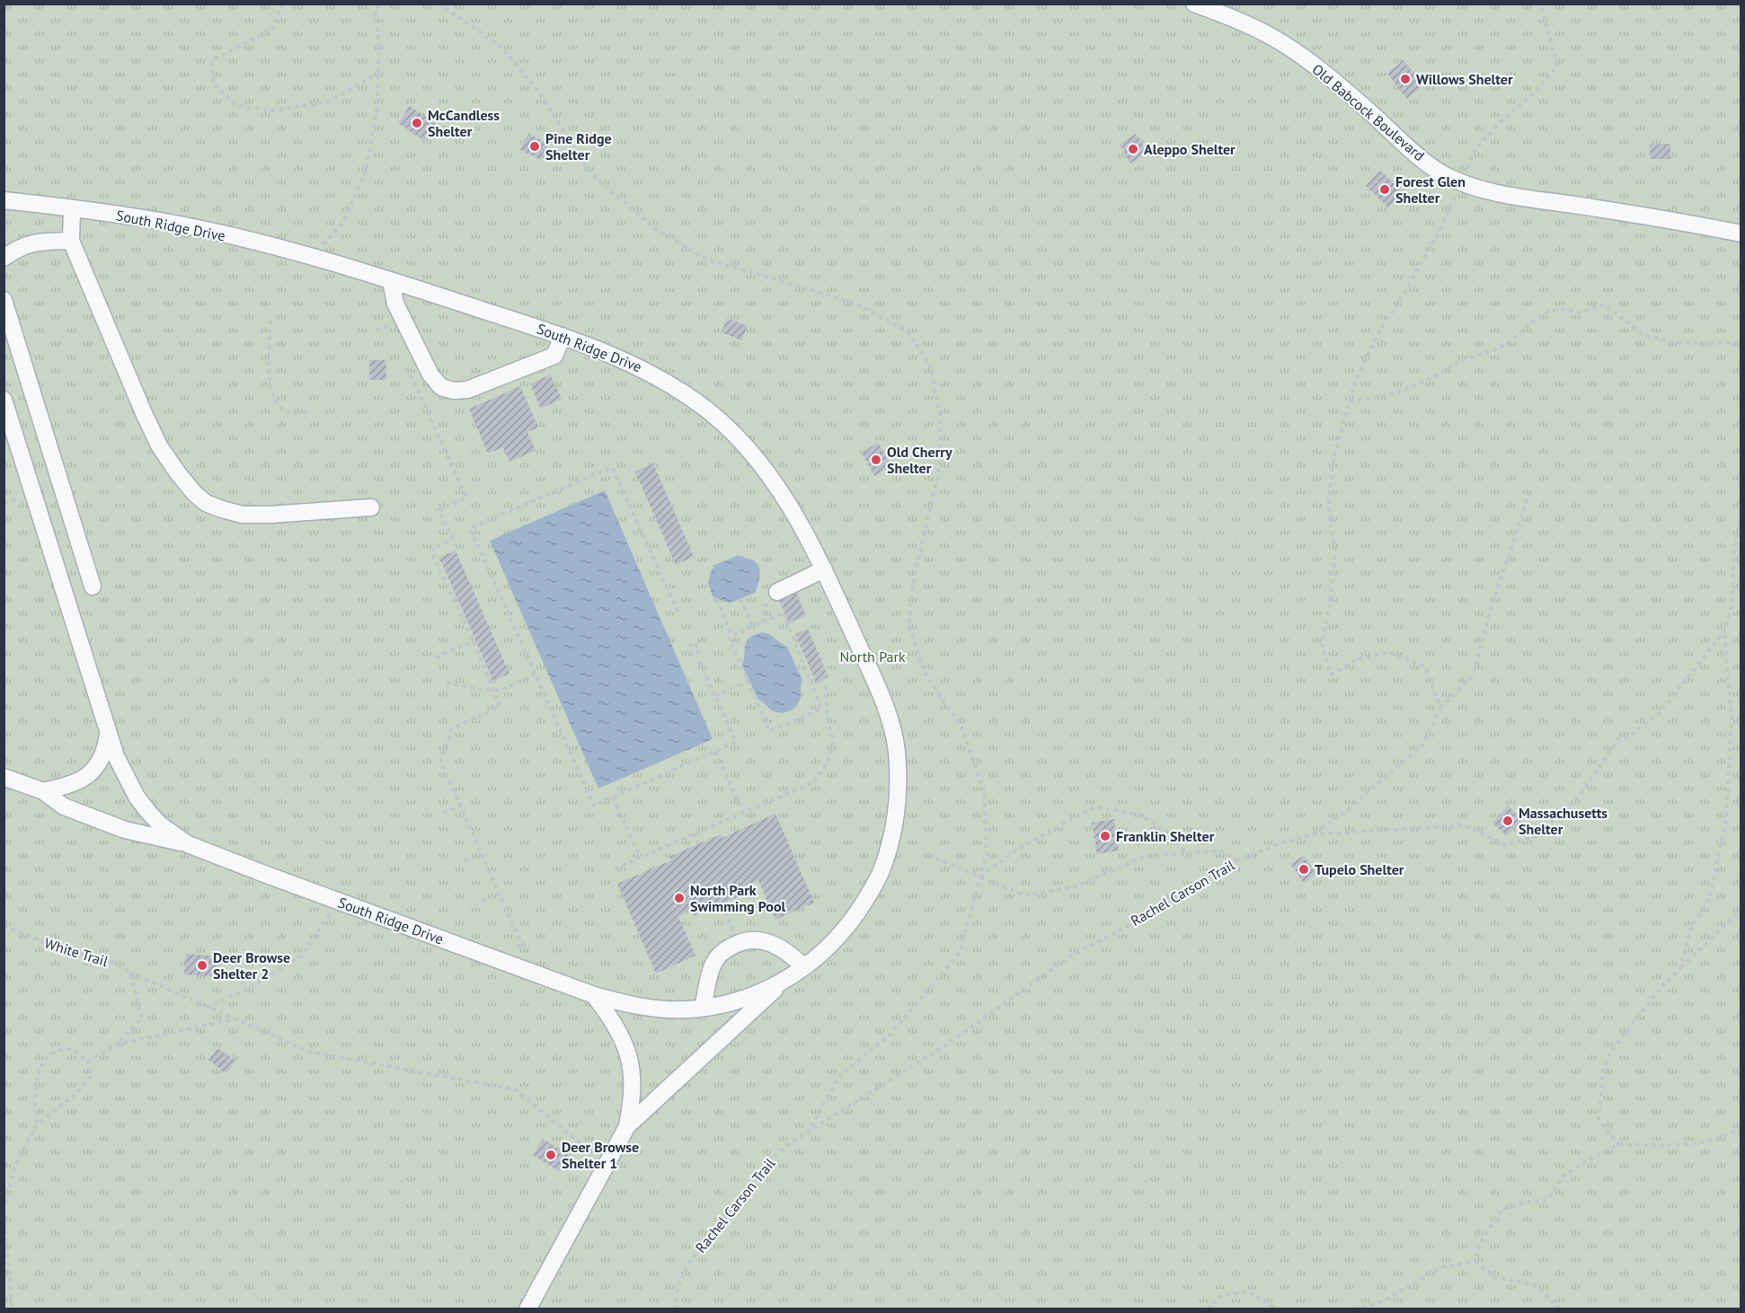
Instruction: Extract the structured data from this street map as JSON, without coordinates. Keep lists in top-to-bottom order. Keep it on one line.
{"streets":{"street":["Old Babcock Boulevard","South Ridge Drive"],"path":["Rachel Carson Trail","White Trail"]},"crossings":[["South Ridge Drive","White Trail"]],"parks":["North Park"],"places":["Willows Shelter","McCandless Shelter","Pine Ridge Shelter","Aleppo Shelter","Forest Glen Shelter","Old Cherry Shelter","Massachusetts Shelter","Franklin Shelter","Tupelo Shelter","North Park Swimming Pool","Deer Browse Shelter 2","Deer Browse Shelter 1"]}
